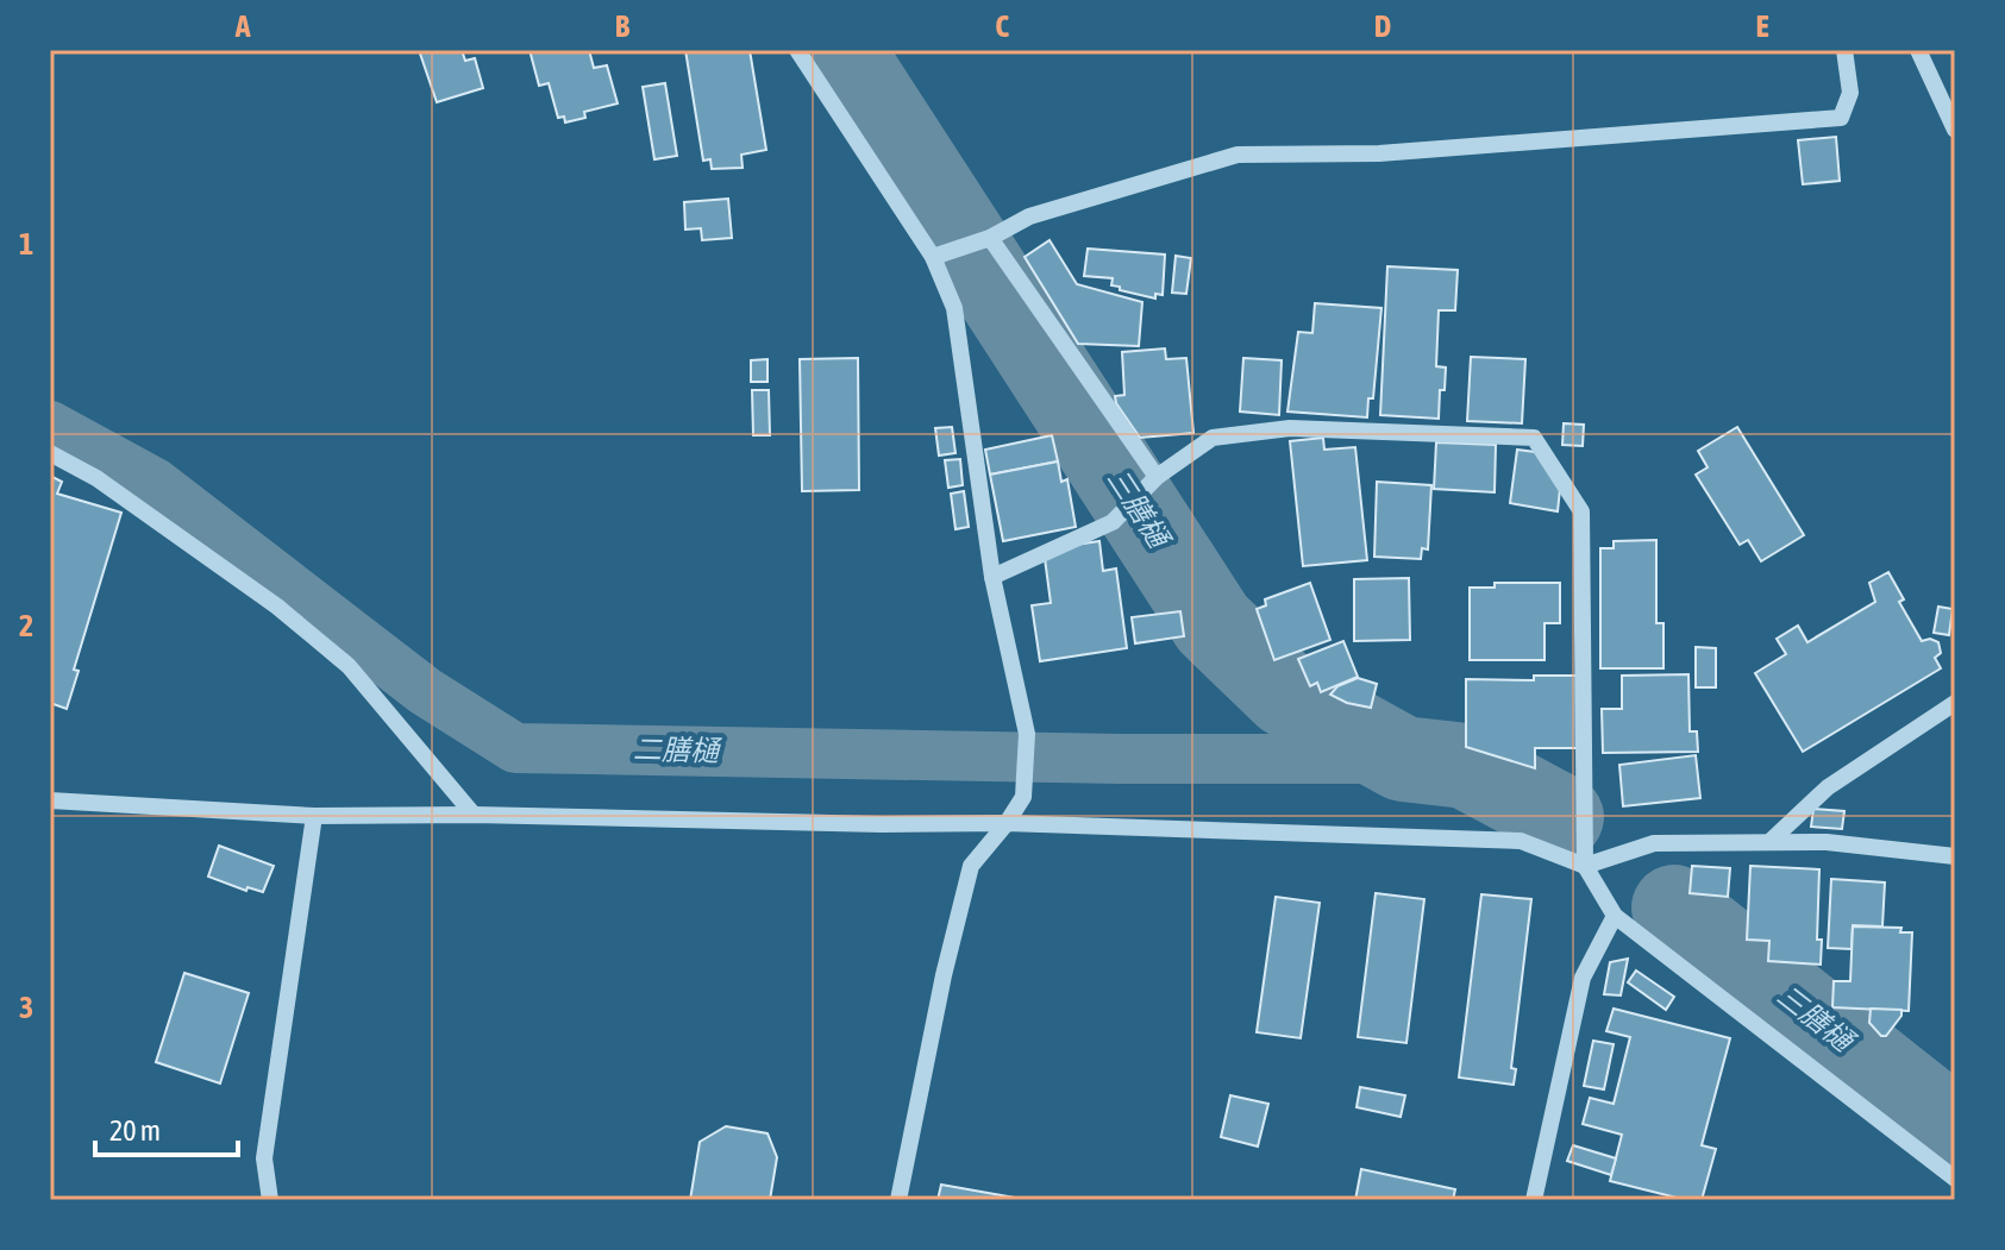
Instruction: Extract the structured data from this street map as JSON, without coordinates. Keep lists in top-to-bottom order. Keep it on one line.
{"water":["三膳樋","二膳樋"],"scale_bar":"20 m","grid":{"columns":["A","B","C","D","E"],"rows":["1","2","3"]}}
